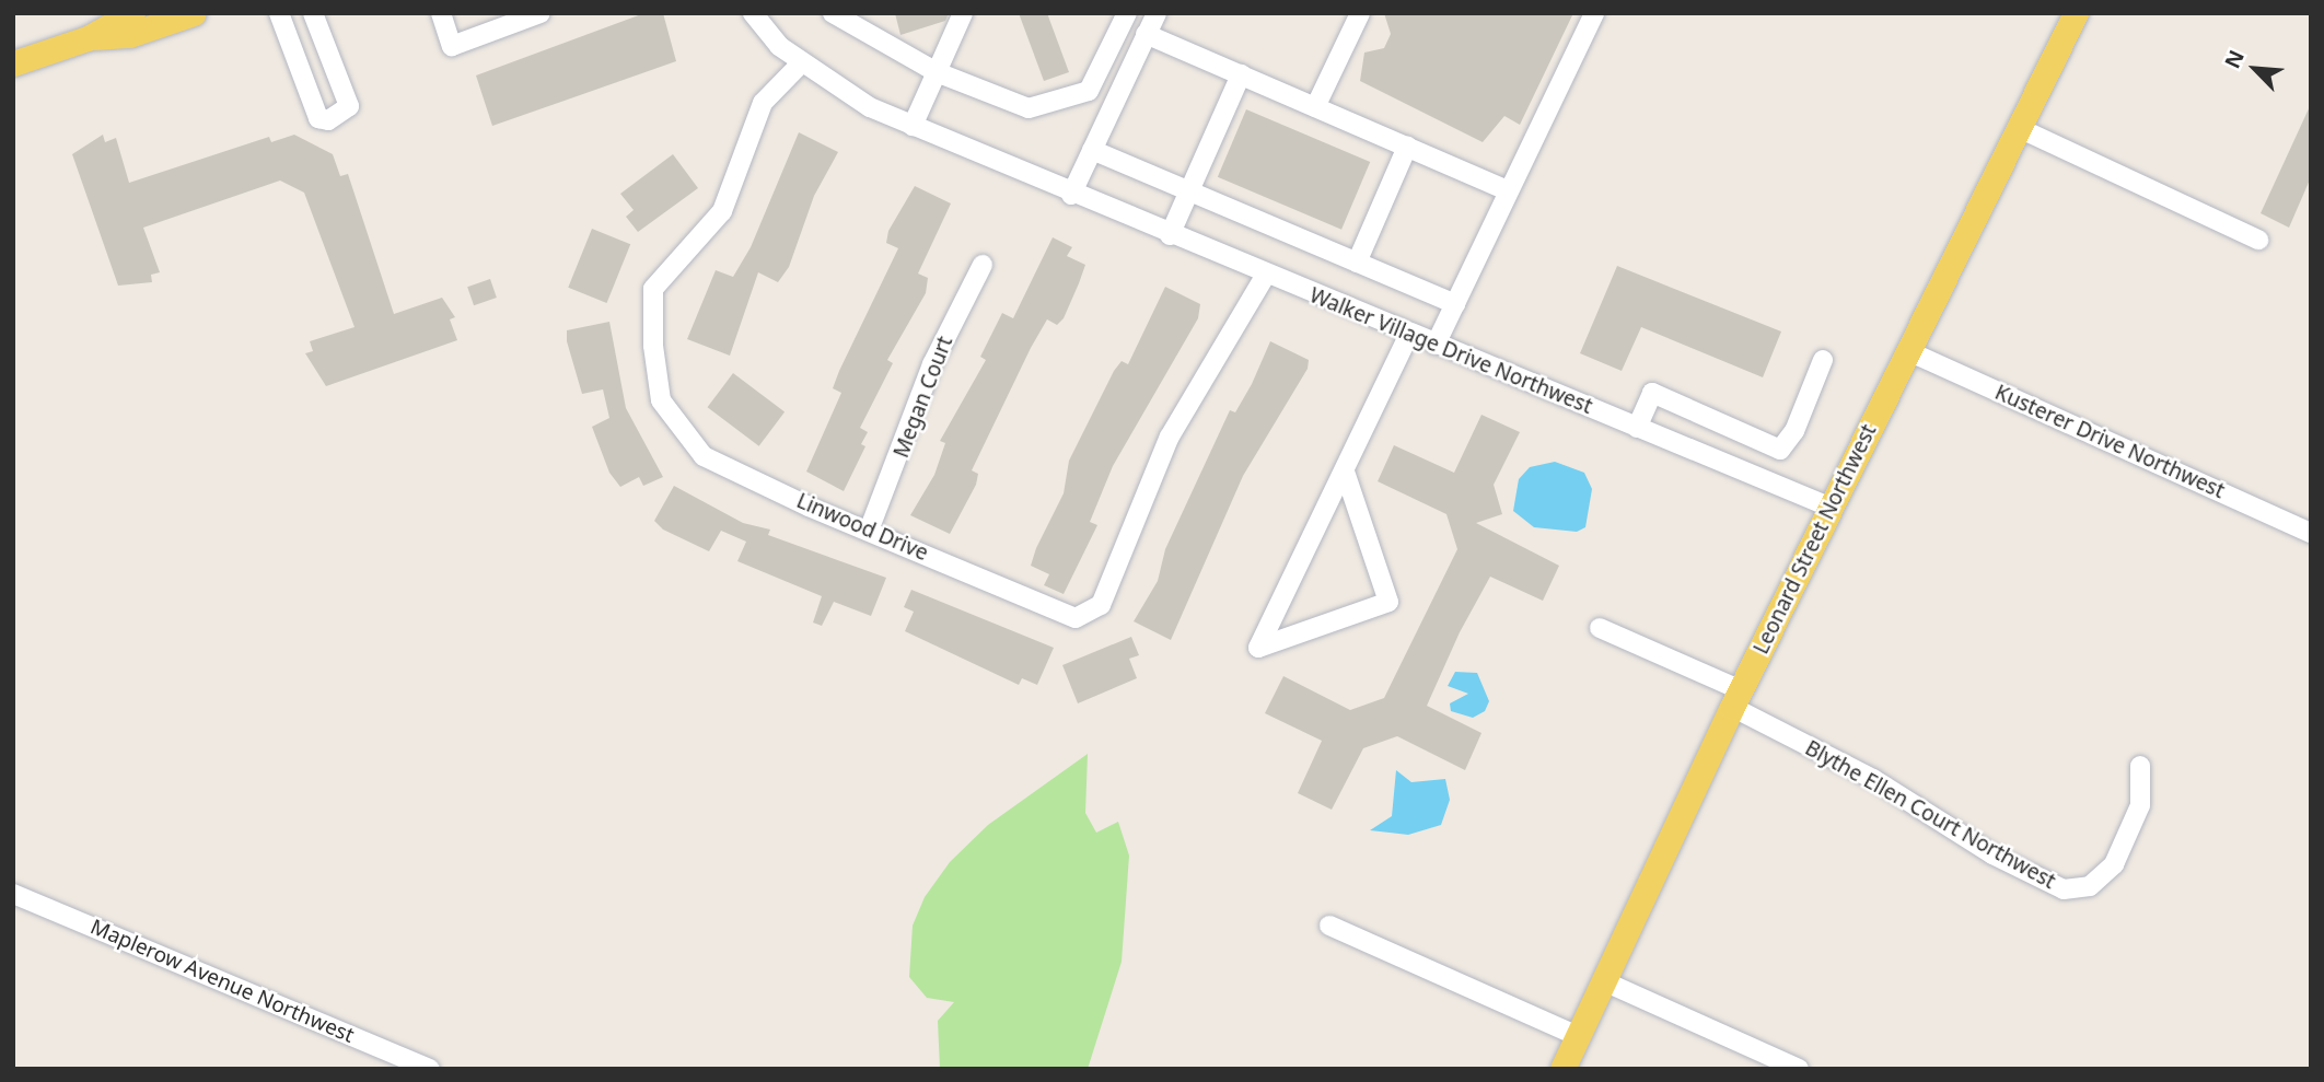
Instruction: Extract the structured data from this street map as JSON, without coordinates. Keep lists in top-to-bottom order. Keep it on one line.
{"streets":{"main road":["Leonard Street Northwest"],"street":["Walker Village Drive Northwest","Megan Court","Kusterer Drive Northwest","Linwood Drive","Blythe Ellen Court Northwest","Maplerow Avenue Northwest"]},"crossings":[["Walker Village Drive Northwest","Linwood Drive"],["Walker Village Drive Northwest","Leonard Street Northwest"],["Megan Court","Linwood Drive"],["Kusterer Drive Northwest","Leonard Street Northwest"],["Leonard Street Northwest","Blythe Ellen Court Northwest"]],"north":"top left"}
